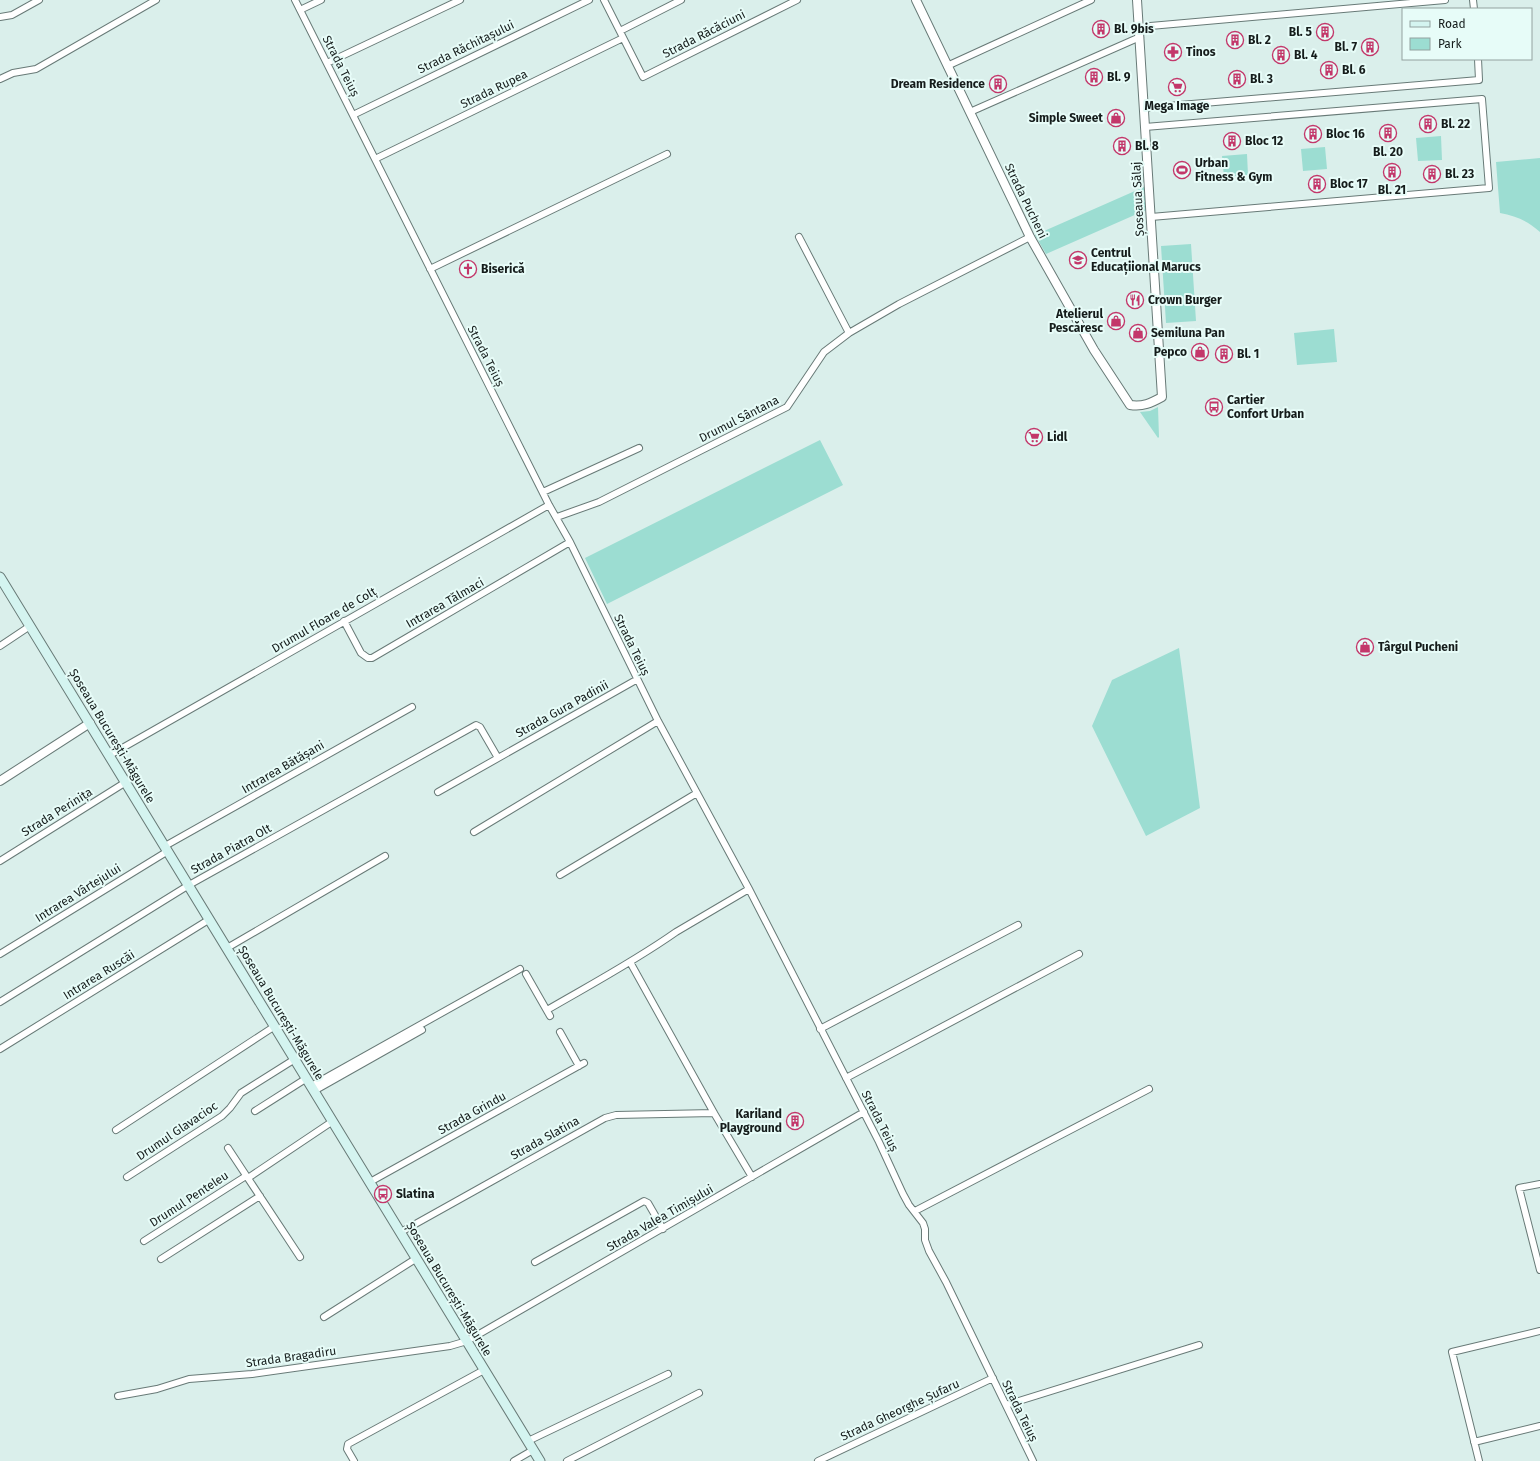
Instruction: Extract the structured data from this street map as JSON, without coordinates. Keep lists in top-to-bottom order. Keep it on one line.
{"streets":{"main road":["Șoseaua București-Măgurele"],"street":["Strada Răcăciuni","Strada Răchitașului","Strada Teiuș","Strada Rupea","Șoseaua Sălaj","Strada Pucheni","Drumul Sântana","Intrarea Tălmaci","Drumul Floare de Colț","Strada Gura Padinii","Intrarea Bătășani","Strada Perinița","Strada Piatra Olt","Intrarea Vârtejului","Intrarea Ruscăi","Strada Grindu","Drumul Glavacioc","Strada Slatina","Drumul Penteleu","Strada Valea Timișului","Strada Bragadiru","Strada Gheorghe Șufaru"]},"crossings":[["Strada Răcăciuni","Strada Rupea"],["Strada Răchitașului","Strada Teiuș"],["Strada Teiuș","Strada Rupea"],["Strada Teiuș","Drumul Sântana"],["Strada Teiuș","Intrarea Tălmaci"],["Strada Teiuș","Drumul Floare de Colț"],["Strada Teiuș","Strada Gura Padinii"],["Strada Teiuș","Strada Valea Timișului"],["Strada Teiuș","Strada Gheorghe Șufaru"],["Șoseaua Sălaj","Strada Pucheni"],["Strada Pucheni","Drumul Sântana"],["Intrarea Tălmaci","Drumul Floare de Colț"],["Drumul Floare de Colț","Șoseaua București-Măgurele"],["Strada Gura Padinii","Strada Piatra Olt"],["Șoseaua București-Măgurele","Intrarea Bătășani"],["Șoseaua București-Măgurele","Strada Perinița"],["Șoseaua București-Măgurele","Strada Piatra Olt"],["Șoseaua București-Măgurele","Intrarea Vârtejului"],["Șoseaua București-Măgurele","Intrarea Ruscăi"],["Șoseaua București-Măgurele","Strada Grindu"],["Șoseaua București-Măgurele","Drumul Glavacioc"],["Șoseaua București-Măgurele","Strada Slatina"],["Șoseaua București-Măgurele","Strada Valea Timișului"],["Șoseaua București-Măgurele","Strada Bragadiru"],["Intrarea Bătășani","Intrarea Vârtejului"],["Strada Valea Timișului","Strada Bragadiru"]],"places":{"building":["Bl. 9bis","Bl. 5","Bl. 2","Bl. 7","Bl. 4","Bl. 6","Bl. 9","Bl. 3","Dream Residence","Bl. 22","Bl. 20","Bloc 16","Bloc 12","Bl. 8","Bl. 21","Bl. 23","Bloc 17","Bl. 1","Kariland Playground"],"pharmacy":["Tinos"],"supermarket":["Mega Image","Lidl"],"shop":["Simple Sweet","Atelierul Pescăresc","Semiluna Pan","Pepco","Târgul Pucheni"],"sports":["Urban Fitness & Gym"],"school or university":["Centrul Educațiional Marucs"],"church":["Biserică"],"restaurant":["Crown Burger"],"bus stop":["Cartier Confort Urban","Slatina"]},"legend":["Road","Park"]}
